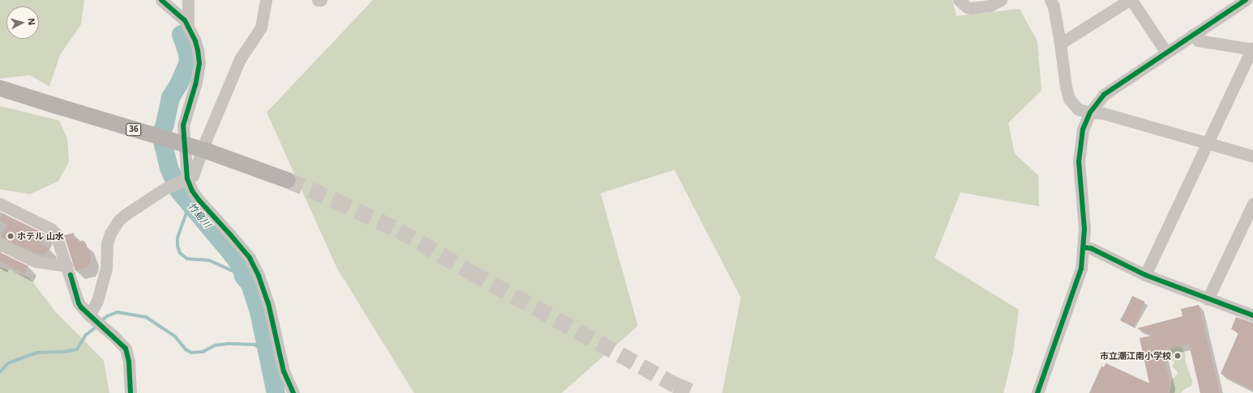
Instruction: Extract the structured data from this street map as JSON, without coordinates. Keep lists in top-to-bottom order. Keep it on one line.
{"streets":{"main road":["36"]},"water":["竹島川"],"places":["ホテル 山水","市立潮江南小学校"],"north":"right"}
